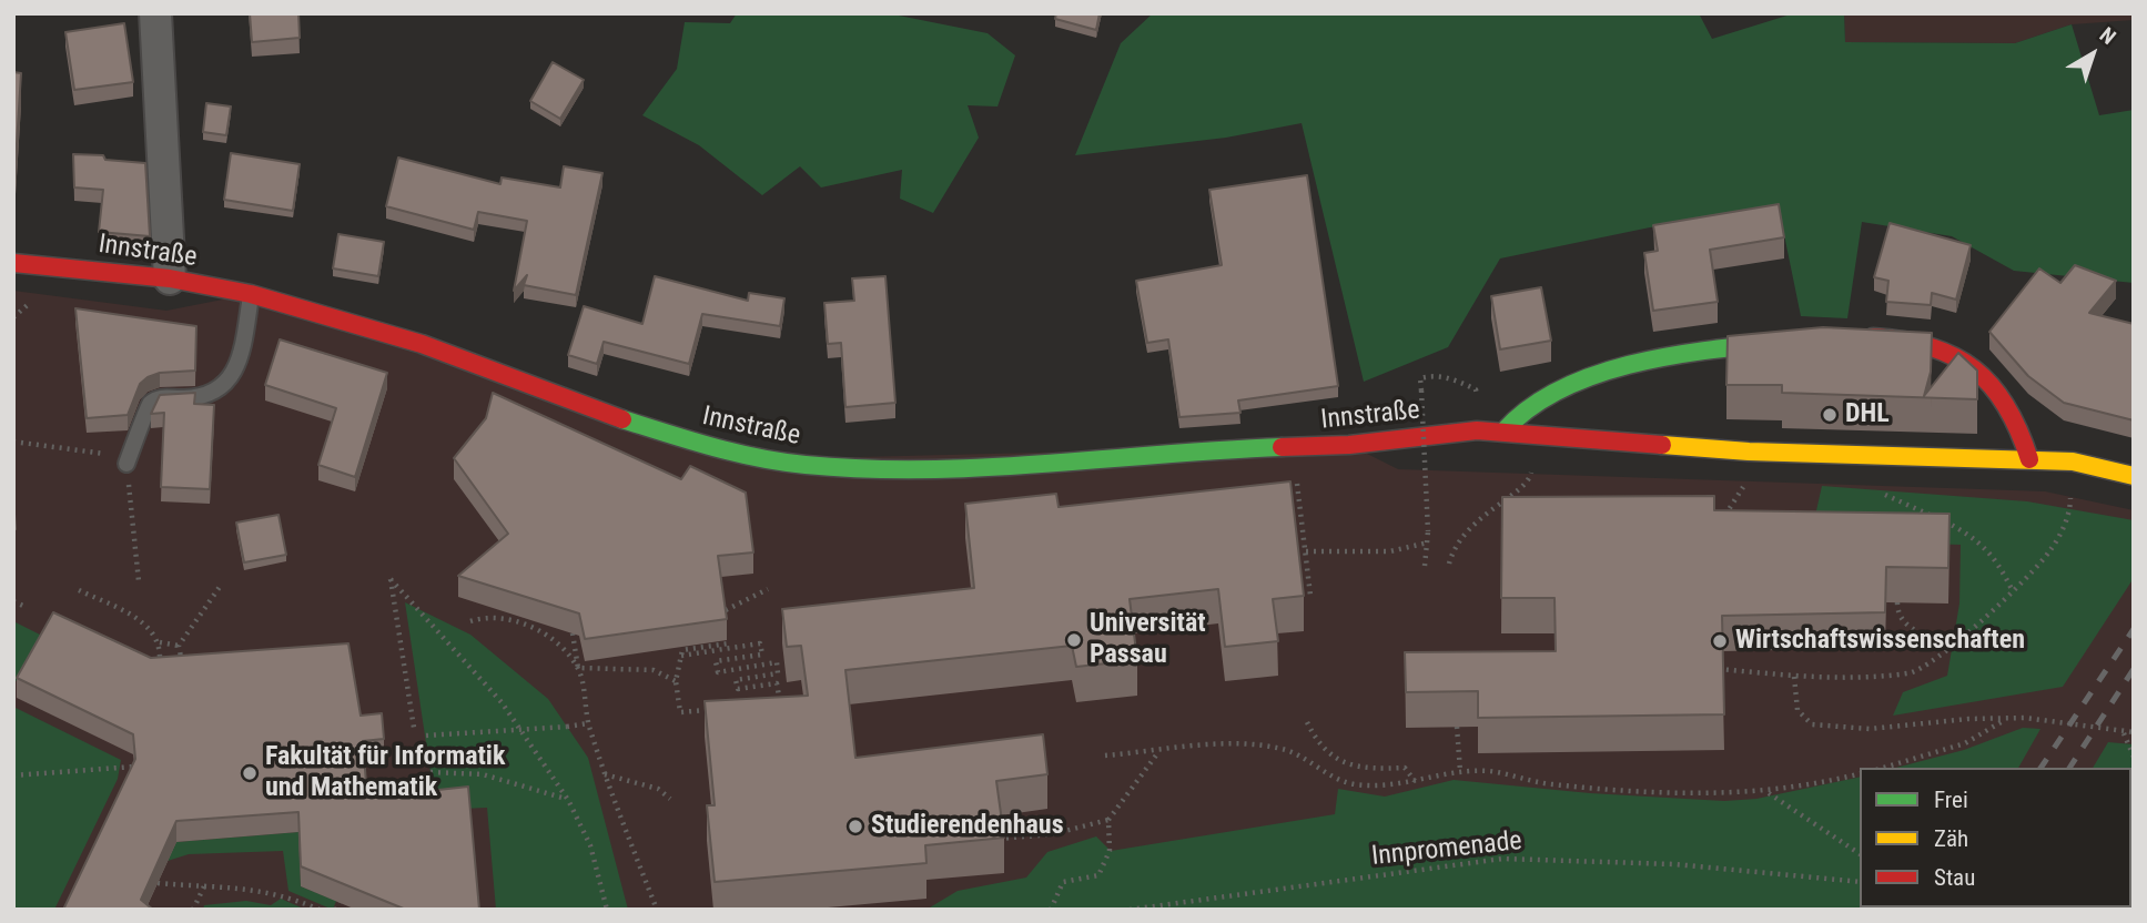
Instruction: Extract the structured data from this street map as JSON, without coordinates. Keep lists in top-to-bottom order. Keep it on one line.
{"streets":{"street":["Innstraße"],"path":["Innpromenade"]},"places":["DHL","Universität Passau","Wirtschaftswissenschaften","Fakultät für Informatik und Mathematik","Studierendenhaus"],"legend":["Frei","Zäh","Stau"],"north":"top right"}
